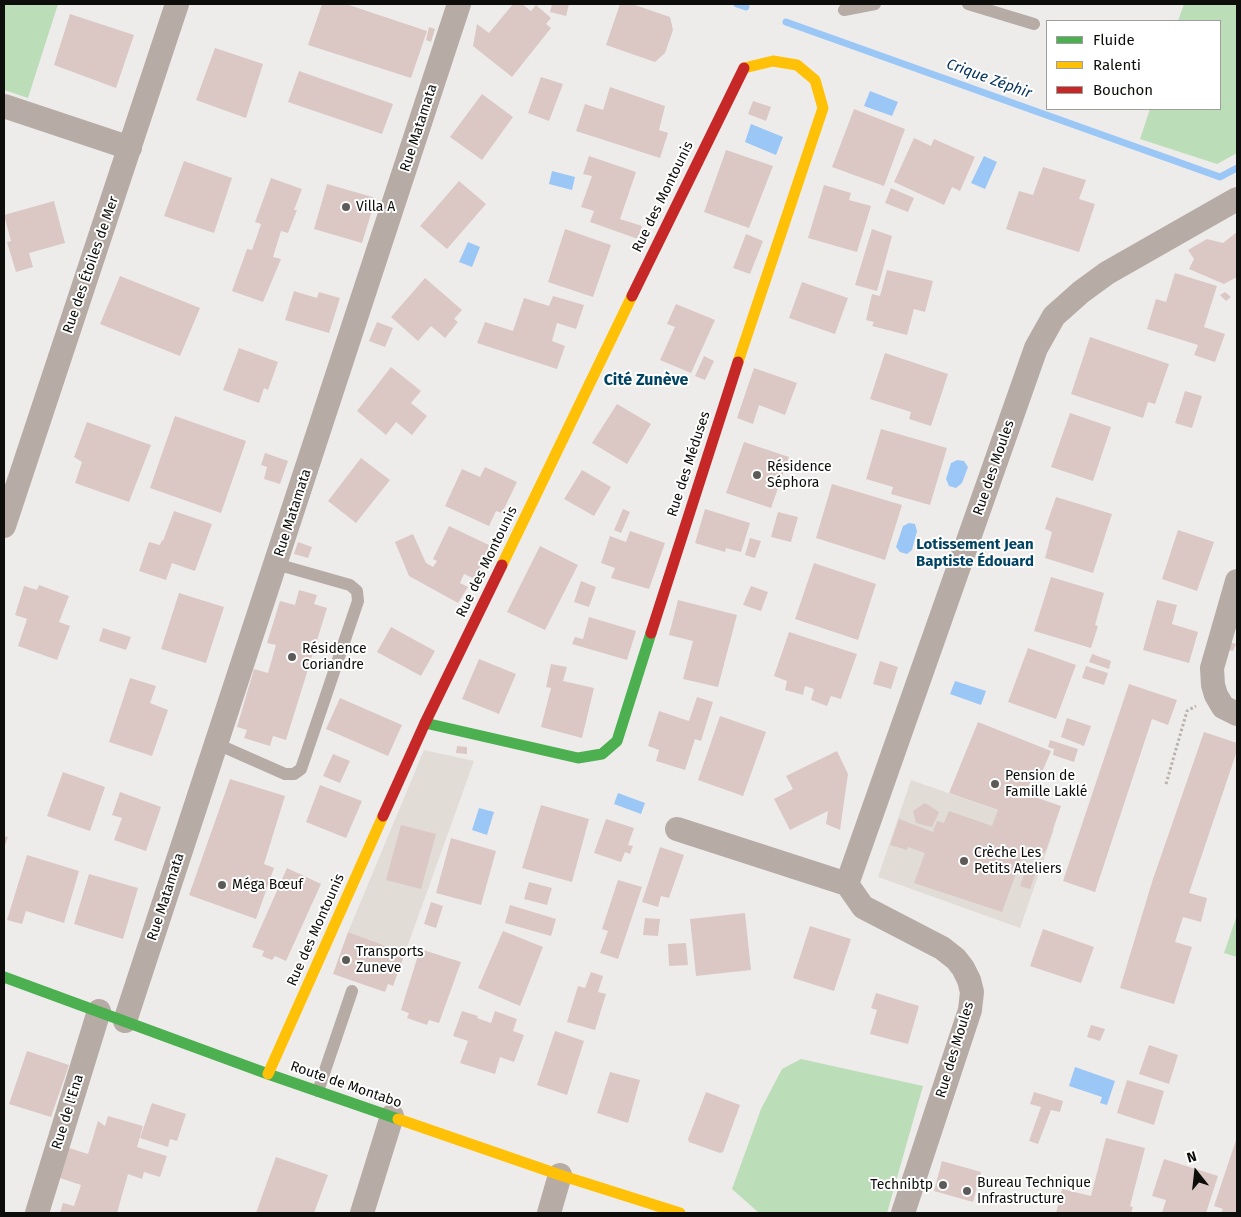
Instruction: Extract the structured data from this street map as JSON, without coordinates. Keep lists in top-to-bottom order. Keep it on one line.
{"streets":{"street":["Rue Matamata","Rue des Montounis","Rue des Étoiles de Mer","Rue des Méduses","Rue des Moules","Route de Montabo","Rue de l'Ena"]},"crossings":[["Rue Matamata","Route de Montabo"],["Rue des Montounis","Rue des Méduses"],["Rue des Montounis","Route de Montabo"],["Route de Montabo","Rue de l'Ena"]],"districts":["Cité Zunève","Lotissement Jean Baptiste Édouard"],"water":["Crique Zéphir"],"places":["Villa A","Résidence Séphora","Résidence Coriandre","Pension de Famille Laklé","Crèche Les Petits Ateliers","Méga Bœuf","Transports Zuneve","Technibtp","Bureau Technique Infrastructure"],"legend":["Fluide","Ralenti","Bouchon"],"north":"top"}
